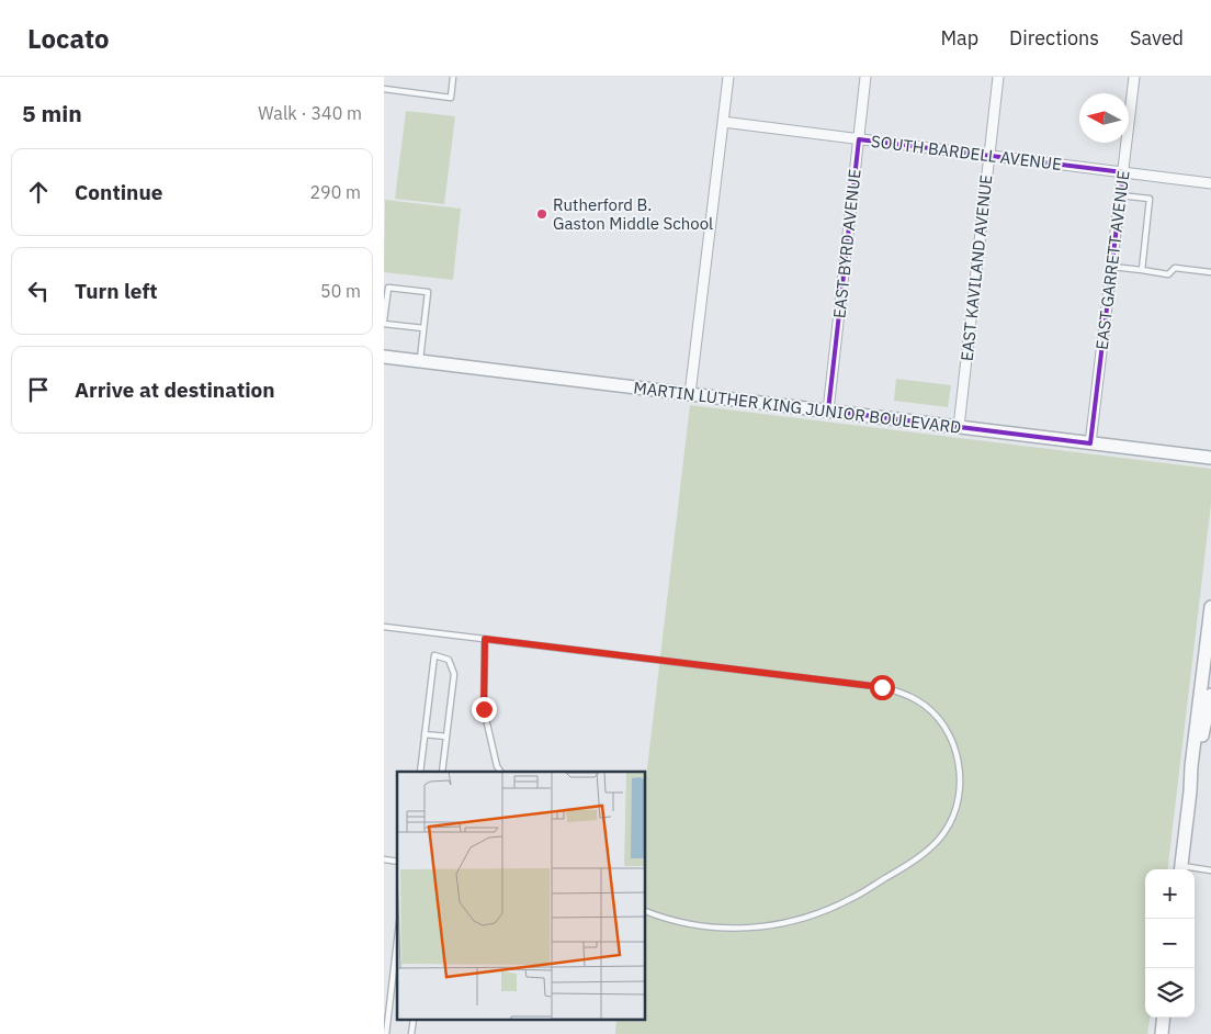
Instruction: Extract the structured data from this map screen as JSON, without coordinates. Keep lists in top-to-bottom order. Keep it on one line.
{"streets":{"street":["SOUTH BARDELL AVENUE","EAST BYRD AVENUE","EAST GARRETT AVENUE","EAST KAVILAND AVENUE","MARTIN LUTHER KING JUNIOR BOULEVARD"]},"crossings":[["SOUTH BARDELL AVENUE","EAST BYRD AVENUE"],["SOUTH BARDELL AVENUE","EAST GARRETT AVENUE"],["SOUTH BARDELL AVENUE","EAST KAVILAND AVENUE"],["EAST BYRD AVENUE","MARTIN LUTHER KING JUNIOR BOULEVARD"],["EAST GARRETT AVENUE","MARTIN LUTHER KING JUNIOR BOULEVARD"],["EAST KAVILAND AVENUE","MARTIN LUTHER KING JUNIOR BOULEVARD"]],"places":["Rutherford B. Gaston Middle School"],"north":"left","page":{"header":"Locato","nav":["Map","Directions","Saved"],"heading":["5 min","Walk · 340 m"],"list":[["Continue","290 m"],["Turn left","50 m"],"Arrive at destination"],"map_buttons":["+","−"]}}
